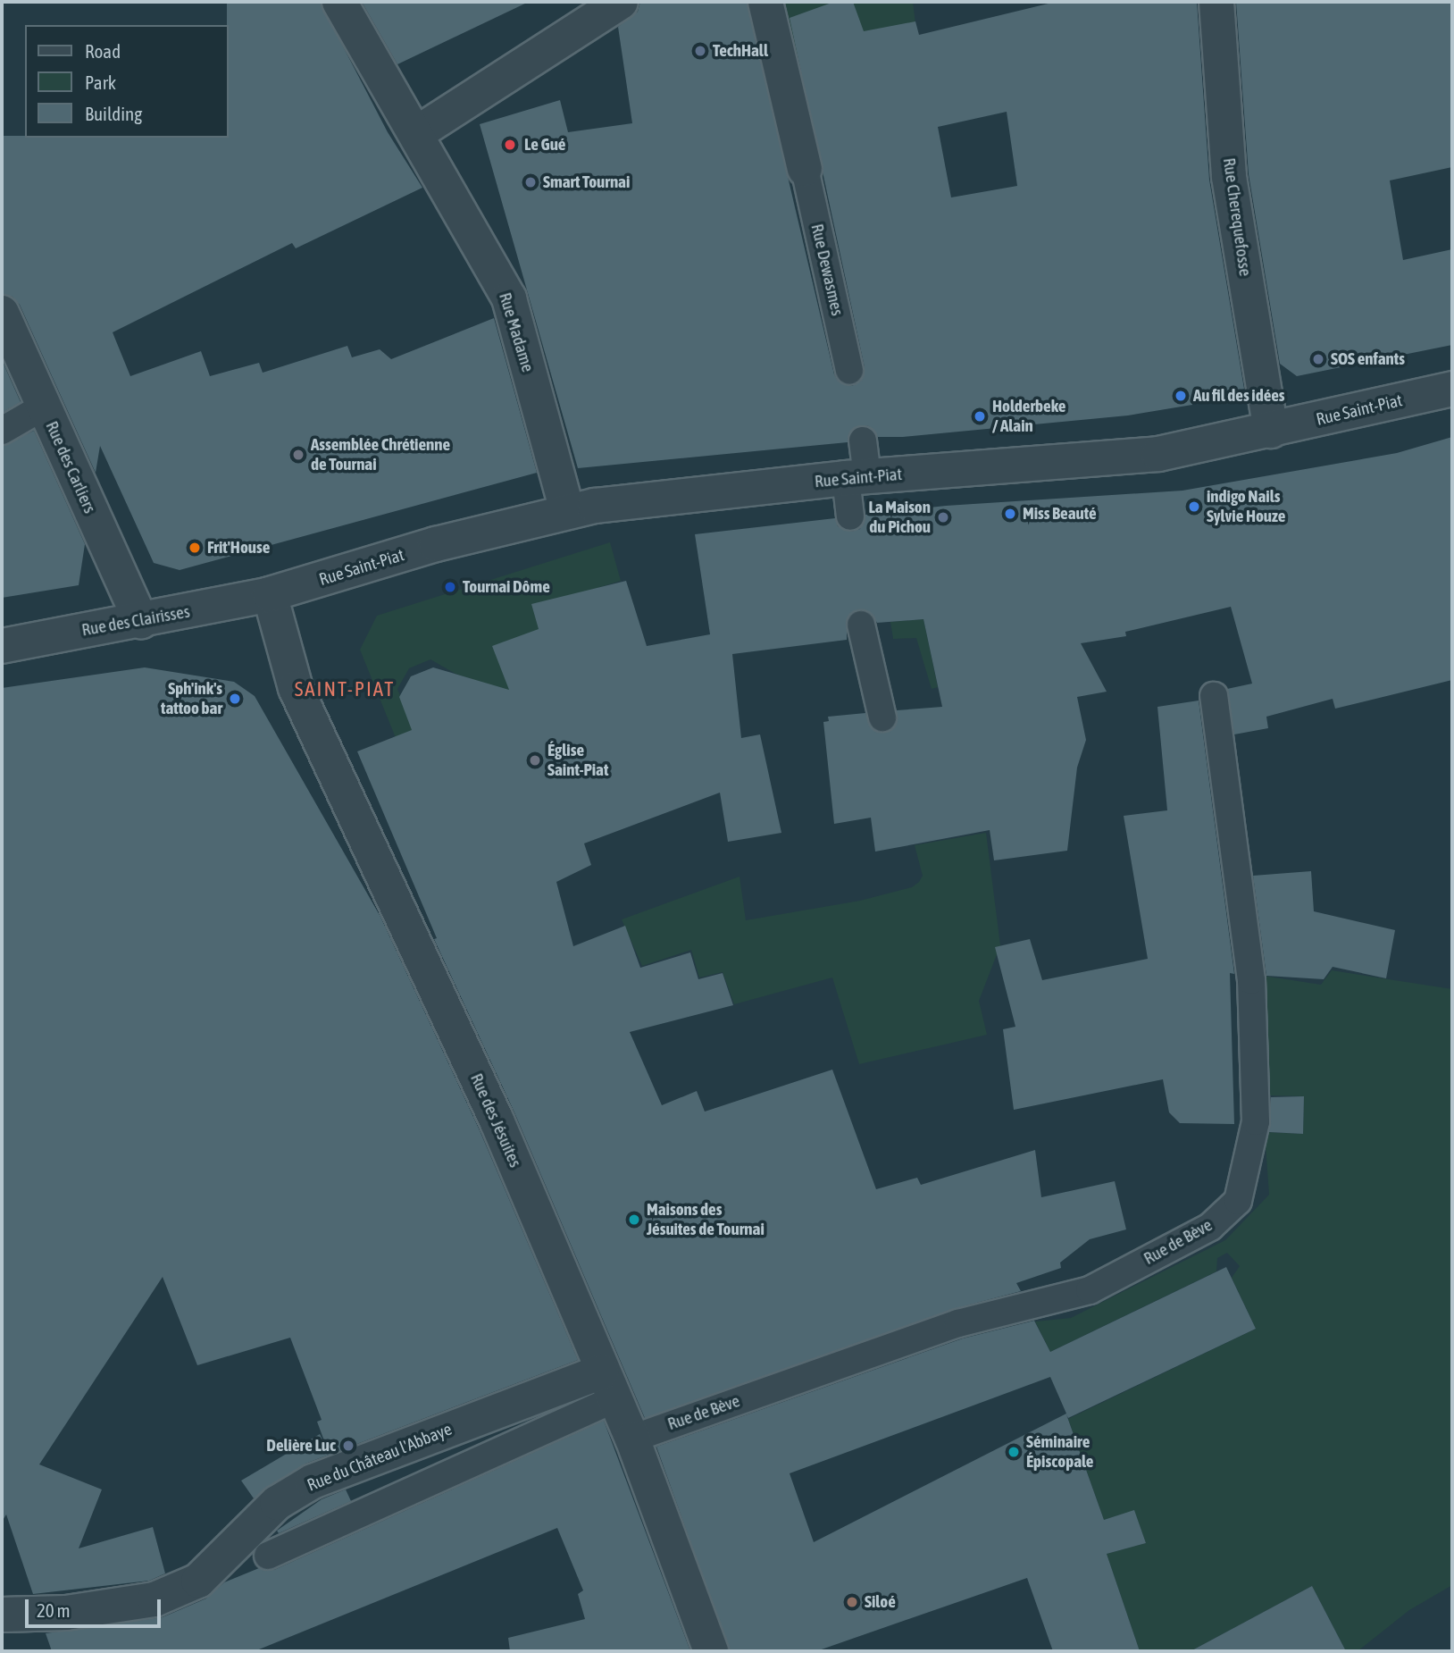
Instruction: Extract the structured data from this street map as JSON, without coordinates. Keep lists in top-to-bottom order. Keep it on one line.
{"streets":{"street":["Rue Cherequefosse","Rue Madame","Rue Saint-Piat","Rue des Carliers","Rue des Clairisses","Rue des Jésuites","Rue du Château l'Abbaye"],"lane":["Rue Dewasmes","Rue de Bève"]},"crossings":[["Rue Cherequefosse","Rue Saint-Piat"],["Rue Madame","Rue Saint-Piat"],["Rue Saint-Piat","Rue des Clairisses"],["Rue Saint-Piat","Rue des Jésuites"],["Rue des Carliers","Rue des Clairisses"],["Rue des Clairisses","Rue des Jésuites"],["Rue des Jésuites","Rue de Bève"],["Rue des Jésuites","Rue du Château l'Abbaye"]],"districts":["SAINT-PIAT"],"places":["TechHall","Le Gué","Smart Tournai","SOS enfants","Au fil des idées","Holderbeke / Alain","Assemblée Chrétienne de Tournai","indigo Nails Sylvie Houze","Miss Beauté","La Maison du Pichou","Frit'House","Tournai Dôme","Sph'ink's tattoo bar","Église Saint-Piat","Maisons des Jésuites de Tournai","Delière Luc","Séminaire Épiscopale","Siloé"],"legend":["Road","Park","Building"],"scale_bar":"20 m"}
